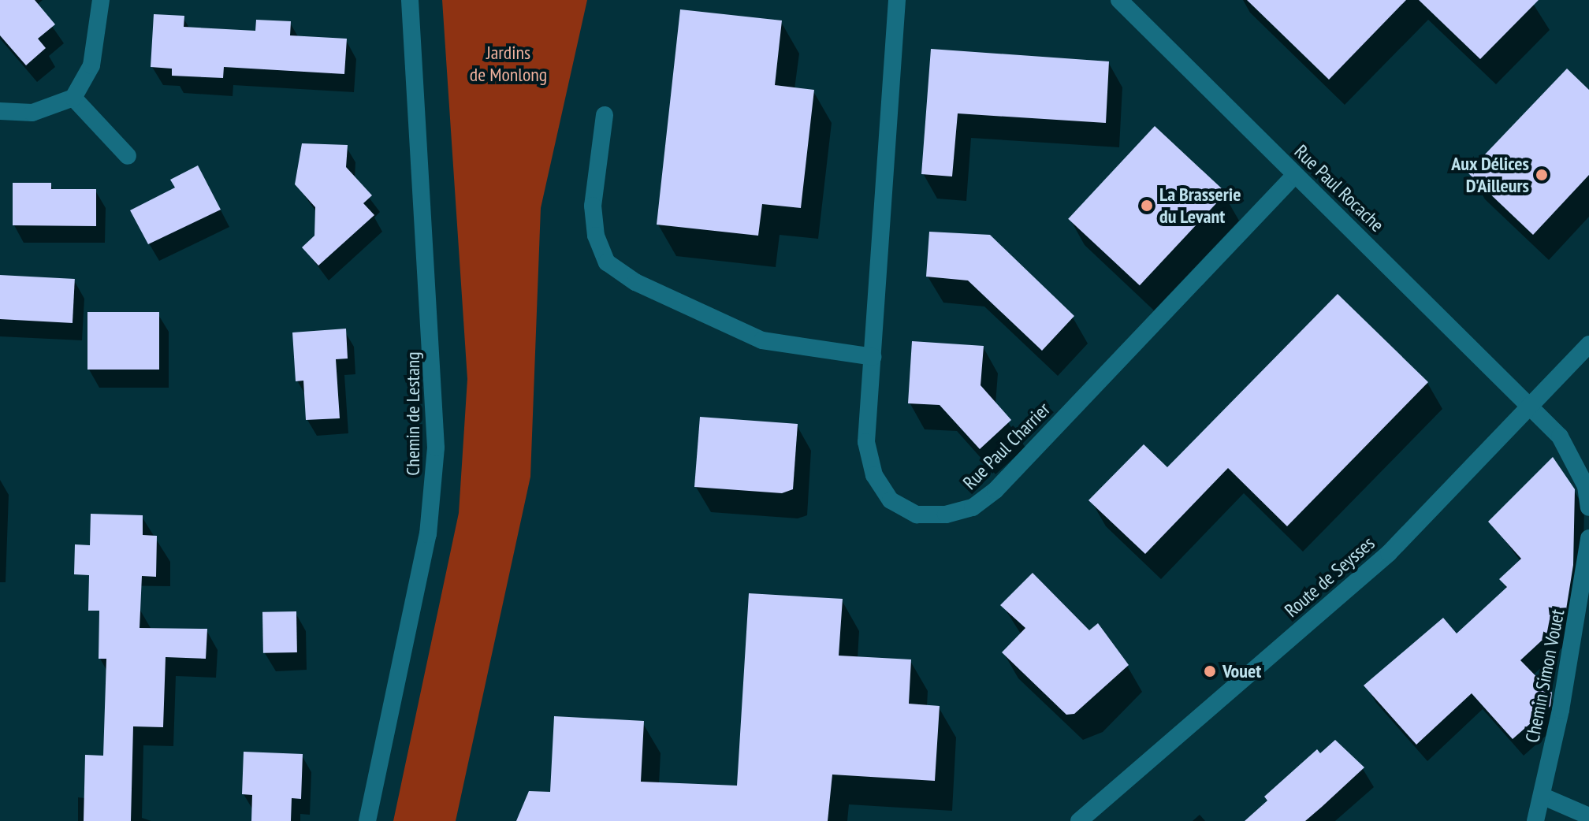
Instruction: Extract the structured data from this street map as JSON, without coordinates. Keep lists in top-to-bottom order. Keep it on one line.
{"streets":{"street":["Rue Paul Rocache","Chemin de Lestang","Rue Paul Charrier","Route de Seysses","Chemin Simon Vouet"]},"crossings":[["Rue Paul Rocache","Rue Paul Charrier"],["Rue Paul Rocache","Route de Seysses"]],"parks":["Jardins de Monlong"],"places":["Aux Délices D'Ailleurs","La Brasserie du Levant","Vouet"]}
